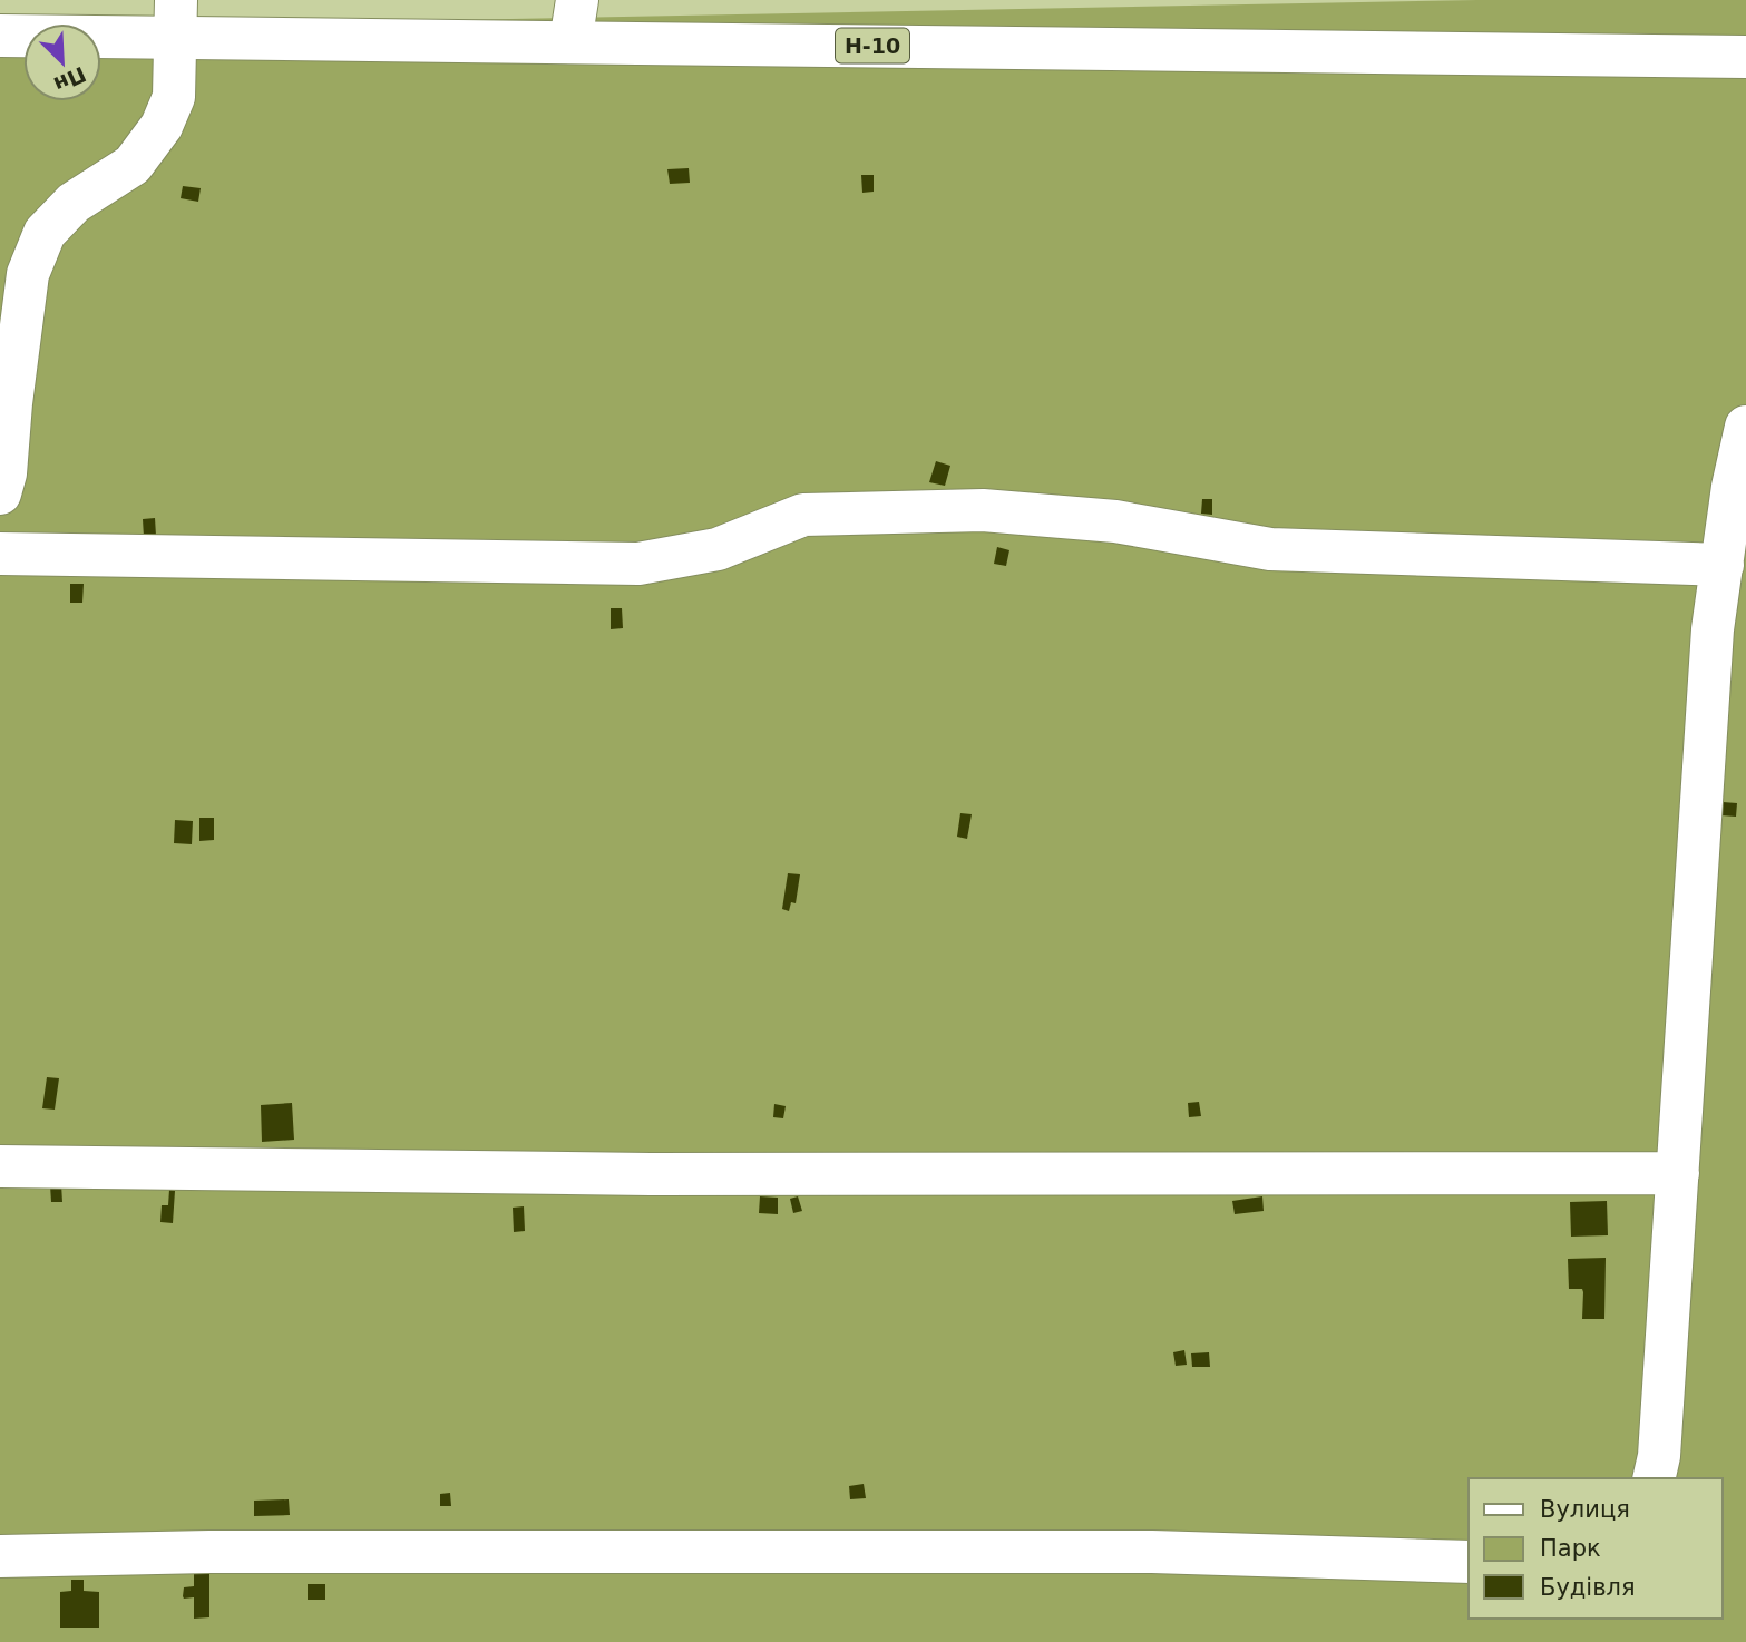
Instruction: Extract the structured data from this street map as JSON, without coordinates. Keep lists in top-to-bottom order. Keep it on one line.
{"streets":{"street":["Н-10"]},"legend":["Вулиця","Парк","Будівля"],"north":"bottom right"}
